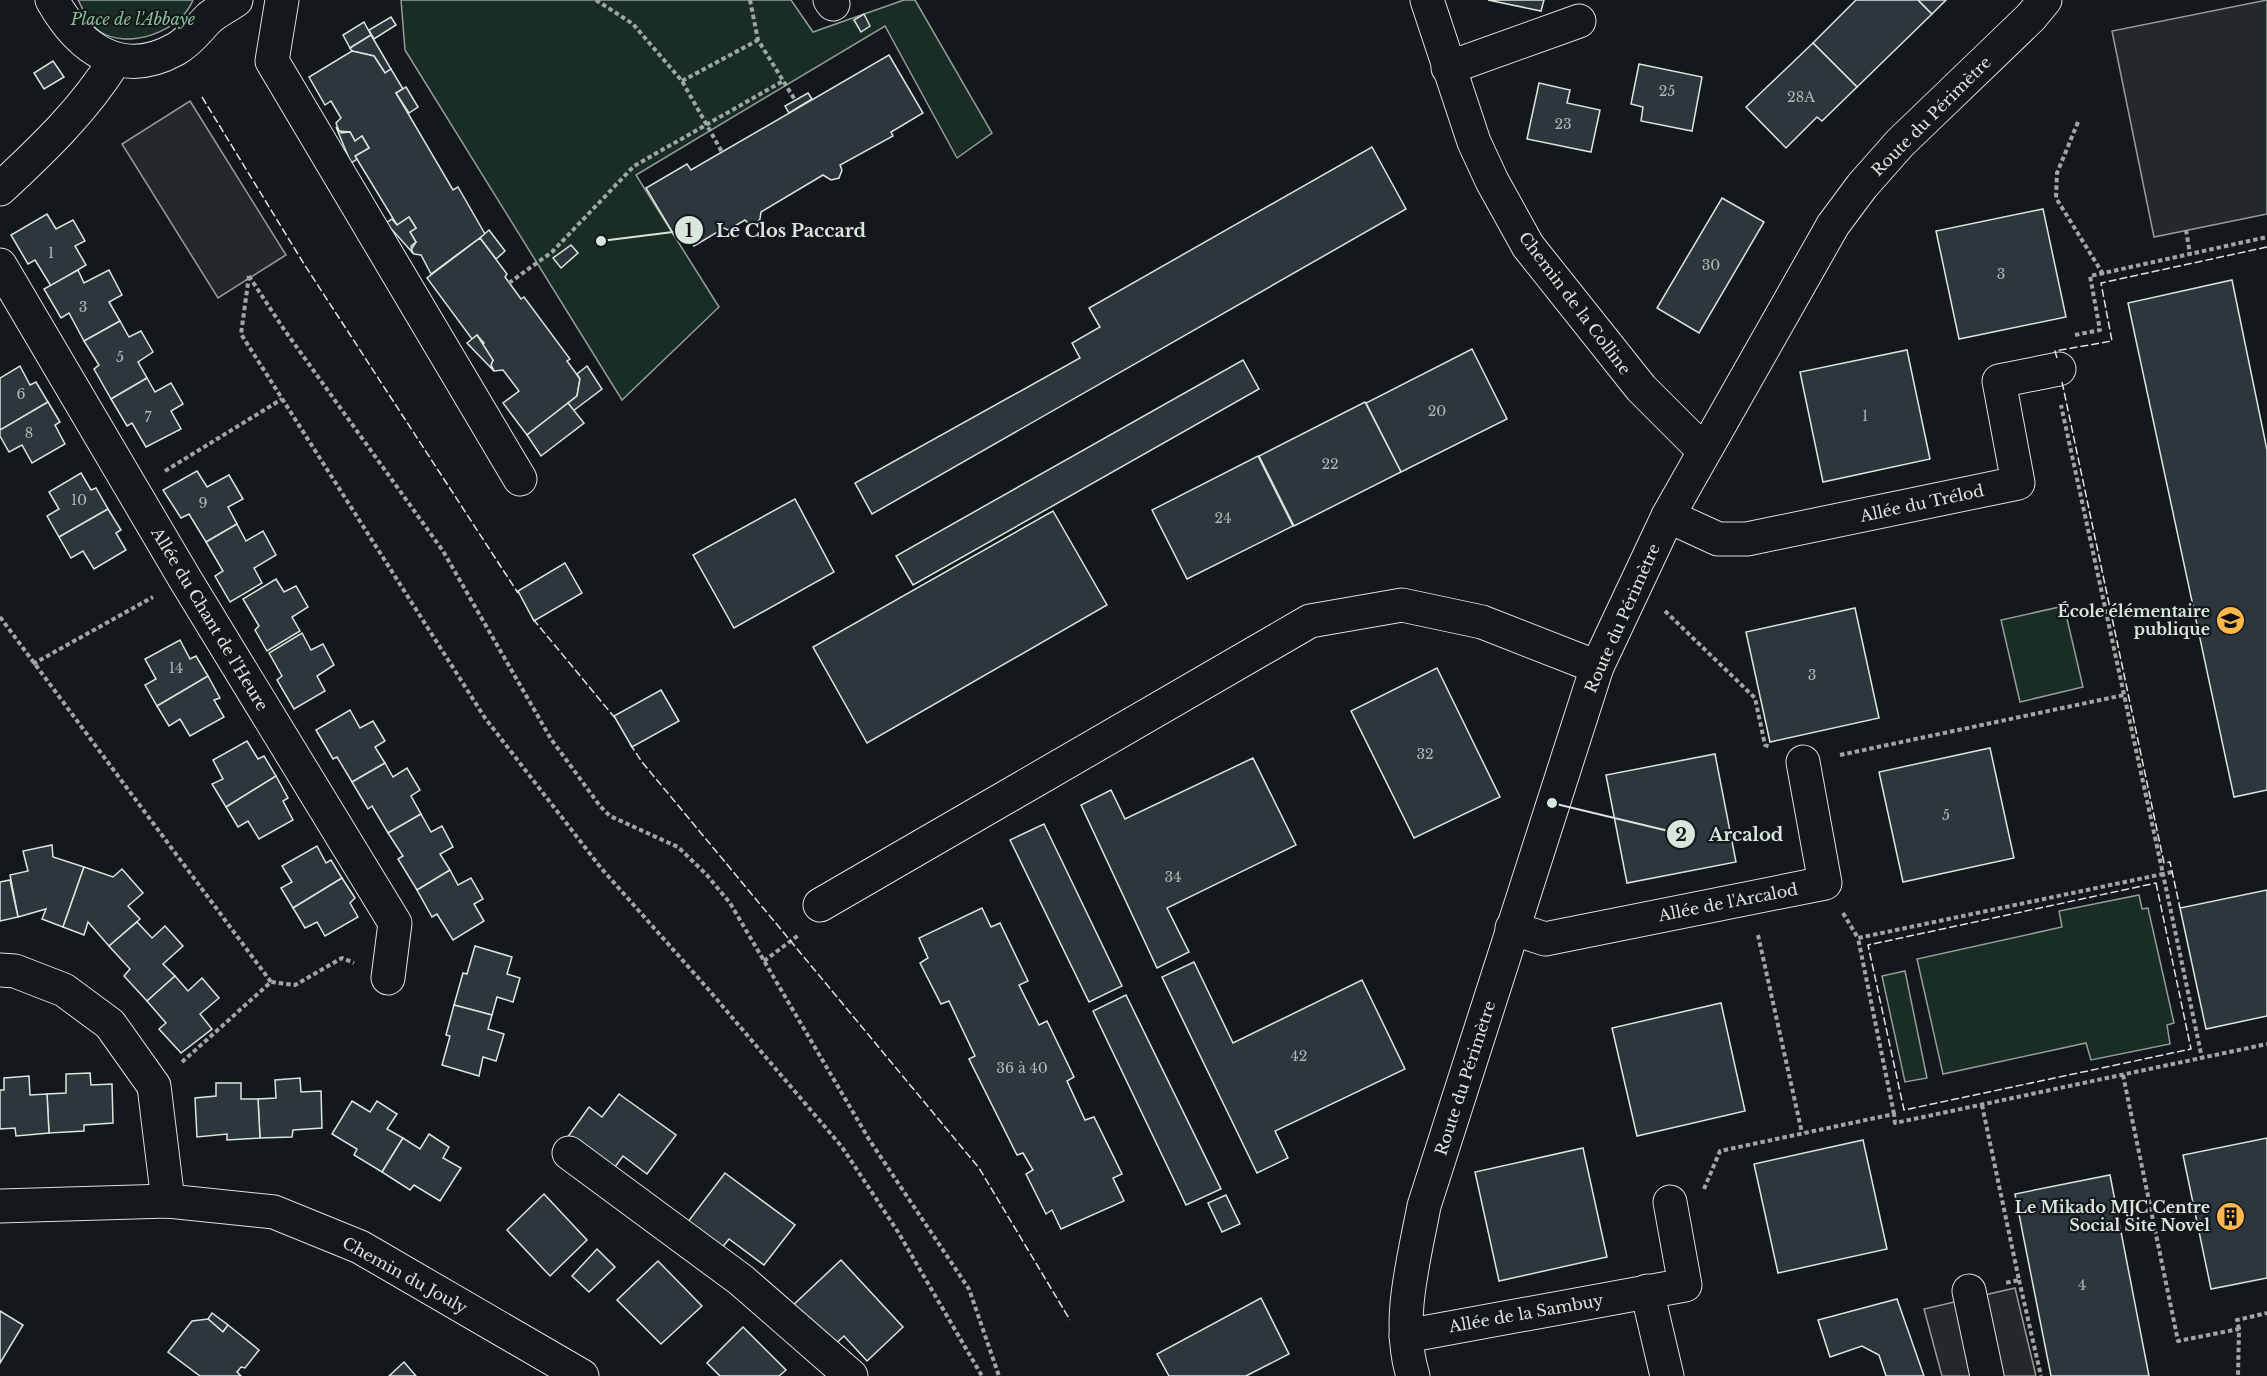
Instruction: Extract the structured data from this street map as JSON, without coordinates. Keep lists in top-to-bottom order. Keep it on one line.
{"streets":{"street":["Route du Périmètre","Chemin de la Colline","Allée du Trélod","Allée du Chant de l'Heure","Allée de l'Arcalod","Chemin du Jouly","Allée de la Sambuy"]},"crossings":[["Route du Périmètre","Chemin de la Colline"],["Route du Périmètre","Allée du Trélod"],["Route du Périmètre","Allée de l'Arcalod"],["Route du Périmètre","Allée de la Sambuy"]],"parks":["Place de l'Abbaye"],"places":{"other":["Le Clos Paccard","Arcalod"],"school or university":["École élémentaire publique"],"building":["Le Mikado MJC Centre Social Site Novel"]},"house_numbers":["25","28A","23","1","30","3","3","5","6","20","1","7","8","22","10","9","24","14","3","32","5","34","42","36 à 40","4"]}
